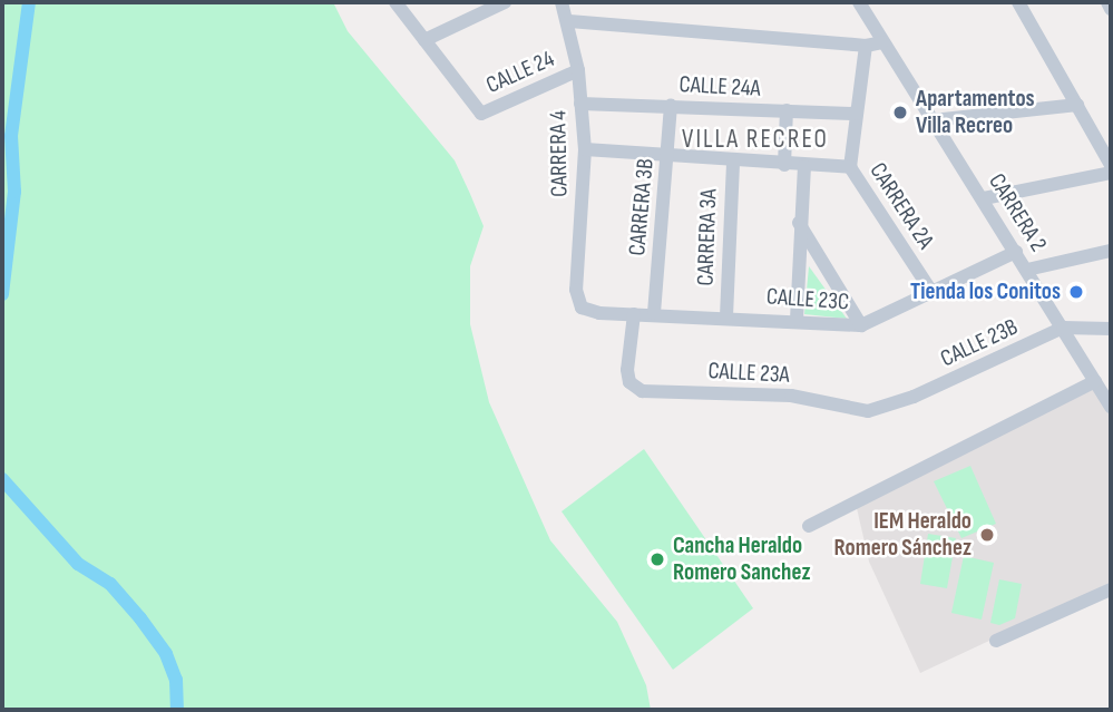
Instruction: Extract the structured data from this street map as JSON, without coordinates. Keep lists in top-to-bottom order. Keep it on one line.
{"streets":{"street":["CALLE 24","CALLE 24A","CARRERA 4","CARRERA 2A","CARRERA 3B","CARRERA 2","CARRERA 3A","CALLE 23C","CALLE 23B","CALLE 23A"]},"crossings":[["CALLE 24","CARRERA 4"],["CALLE 24A","CARRERA 4"],["CALLE 24A","CARRERA 2A"],["CALLE 24A","CARRERA 3B"],["CARRERA 4","CALLE 23C"],["CARRERA 2A","CALLE 23C"],["CARRERA 3B","CALLE 23C"],["CARRERA 2","CALLE 23C"],["CARRERA 2","CALLE 23B"],["CARRERA 3A","CALLE 23C"],["CALLE 23C","CALLE 23A"],["CALLE 23B","CALLE 23A"]],"districts":["VILLA RECREO"],"places":["Apartamentos Villa Recreo","Tienda los Conitos","IEM Heraldo Romero Sánchez","Cancha Heraldo Romero Sanchez"]}
